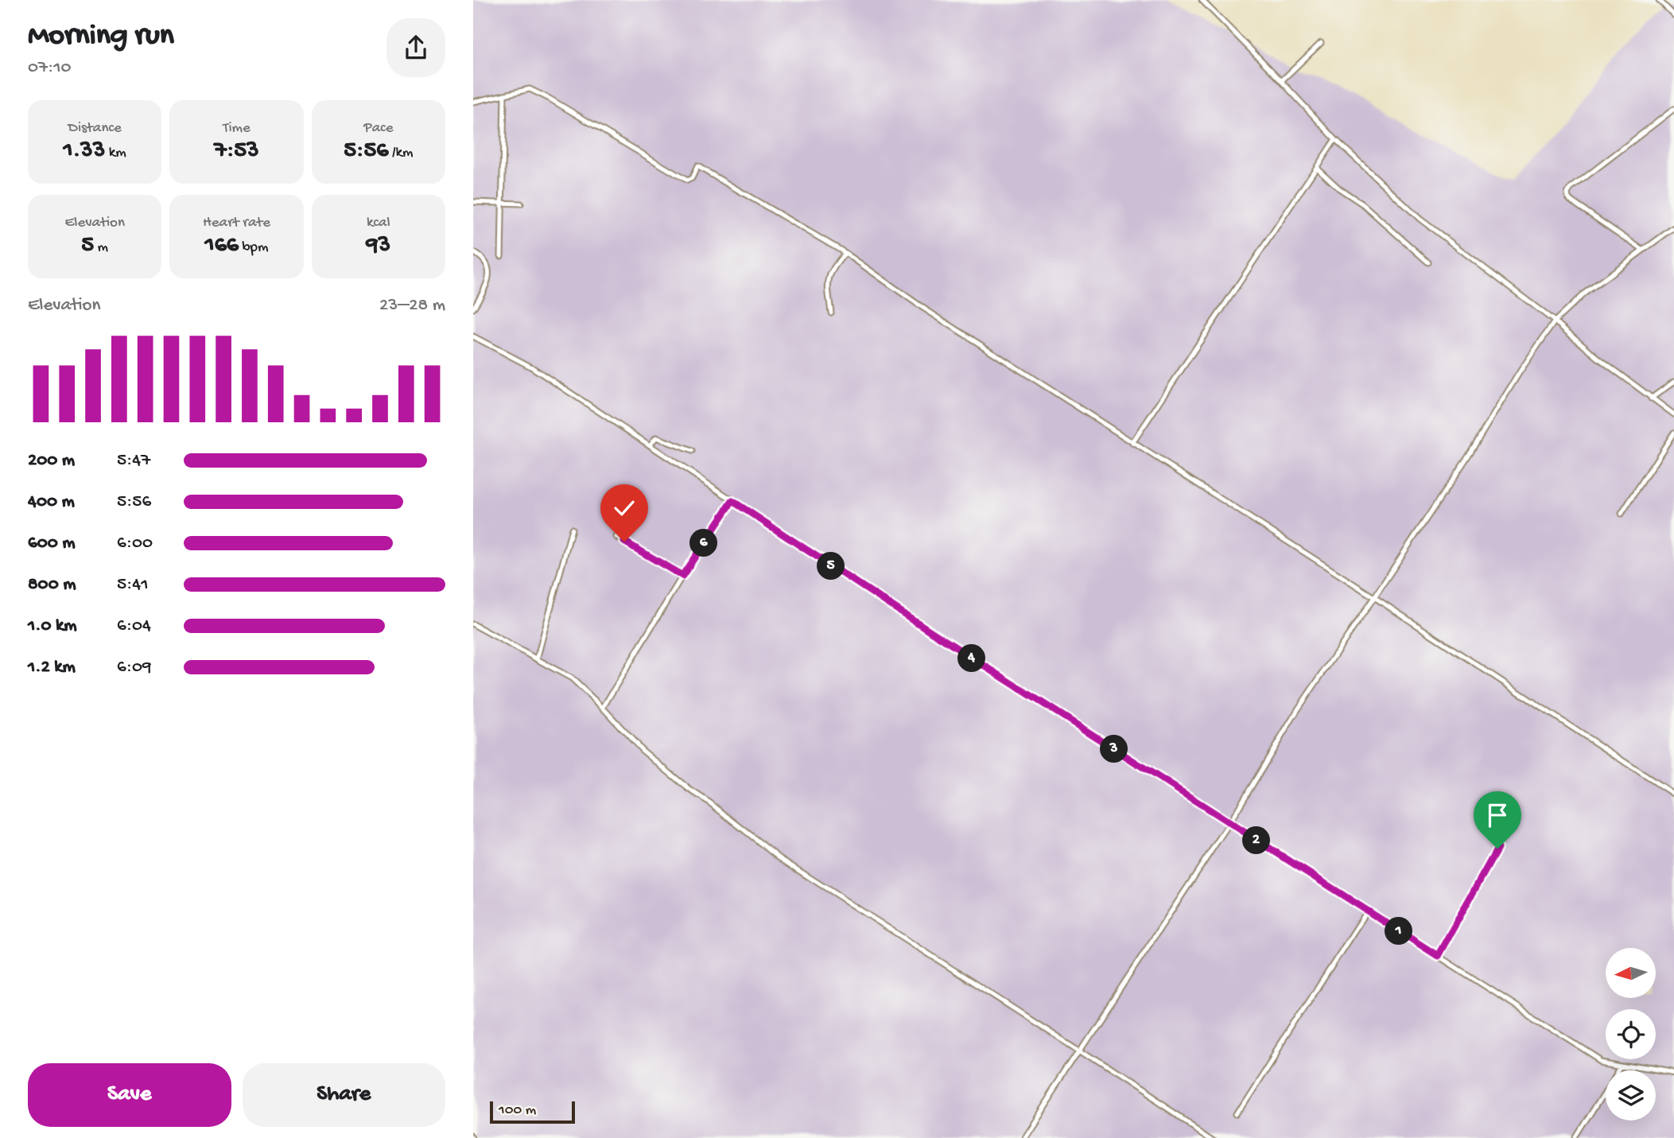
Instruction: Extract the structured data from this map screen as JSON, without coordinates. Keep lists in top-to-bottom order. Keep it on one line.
{"scale_bar":"100 m","north":"left","page":{"heading":["Morning run","07:10"],"stats":[["Distance","1.33 km"],["Time","7:53"],["Pace","5:56 /km"],["Elevation","5 m"],["Heart rate","166 bpm"],["kcal","93"]],"chart":["Elevation","23–28 m"],"list":[{"name":"200 m","note":"5:47"},{"name":"400 m","note":"5:56"},{"name":"600 m","note":"6:00"},{"name":"800 m","note":"5:41"},{"name":"1.0 km","note":"6:04"},{"name":"1.2 km","note":"6:09"}],"pins":["6","5","4","3","2","1"],"buttons":["Save","Share"],"scale":"100 m"}}
